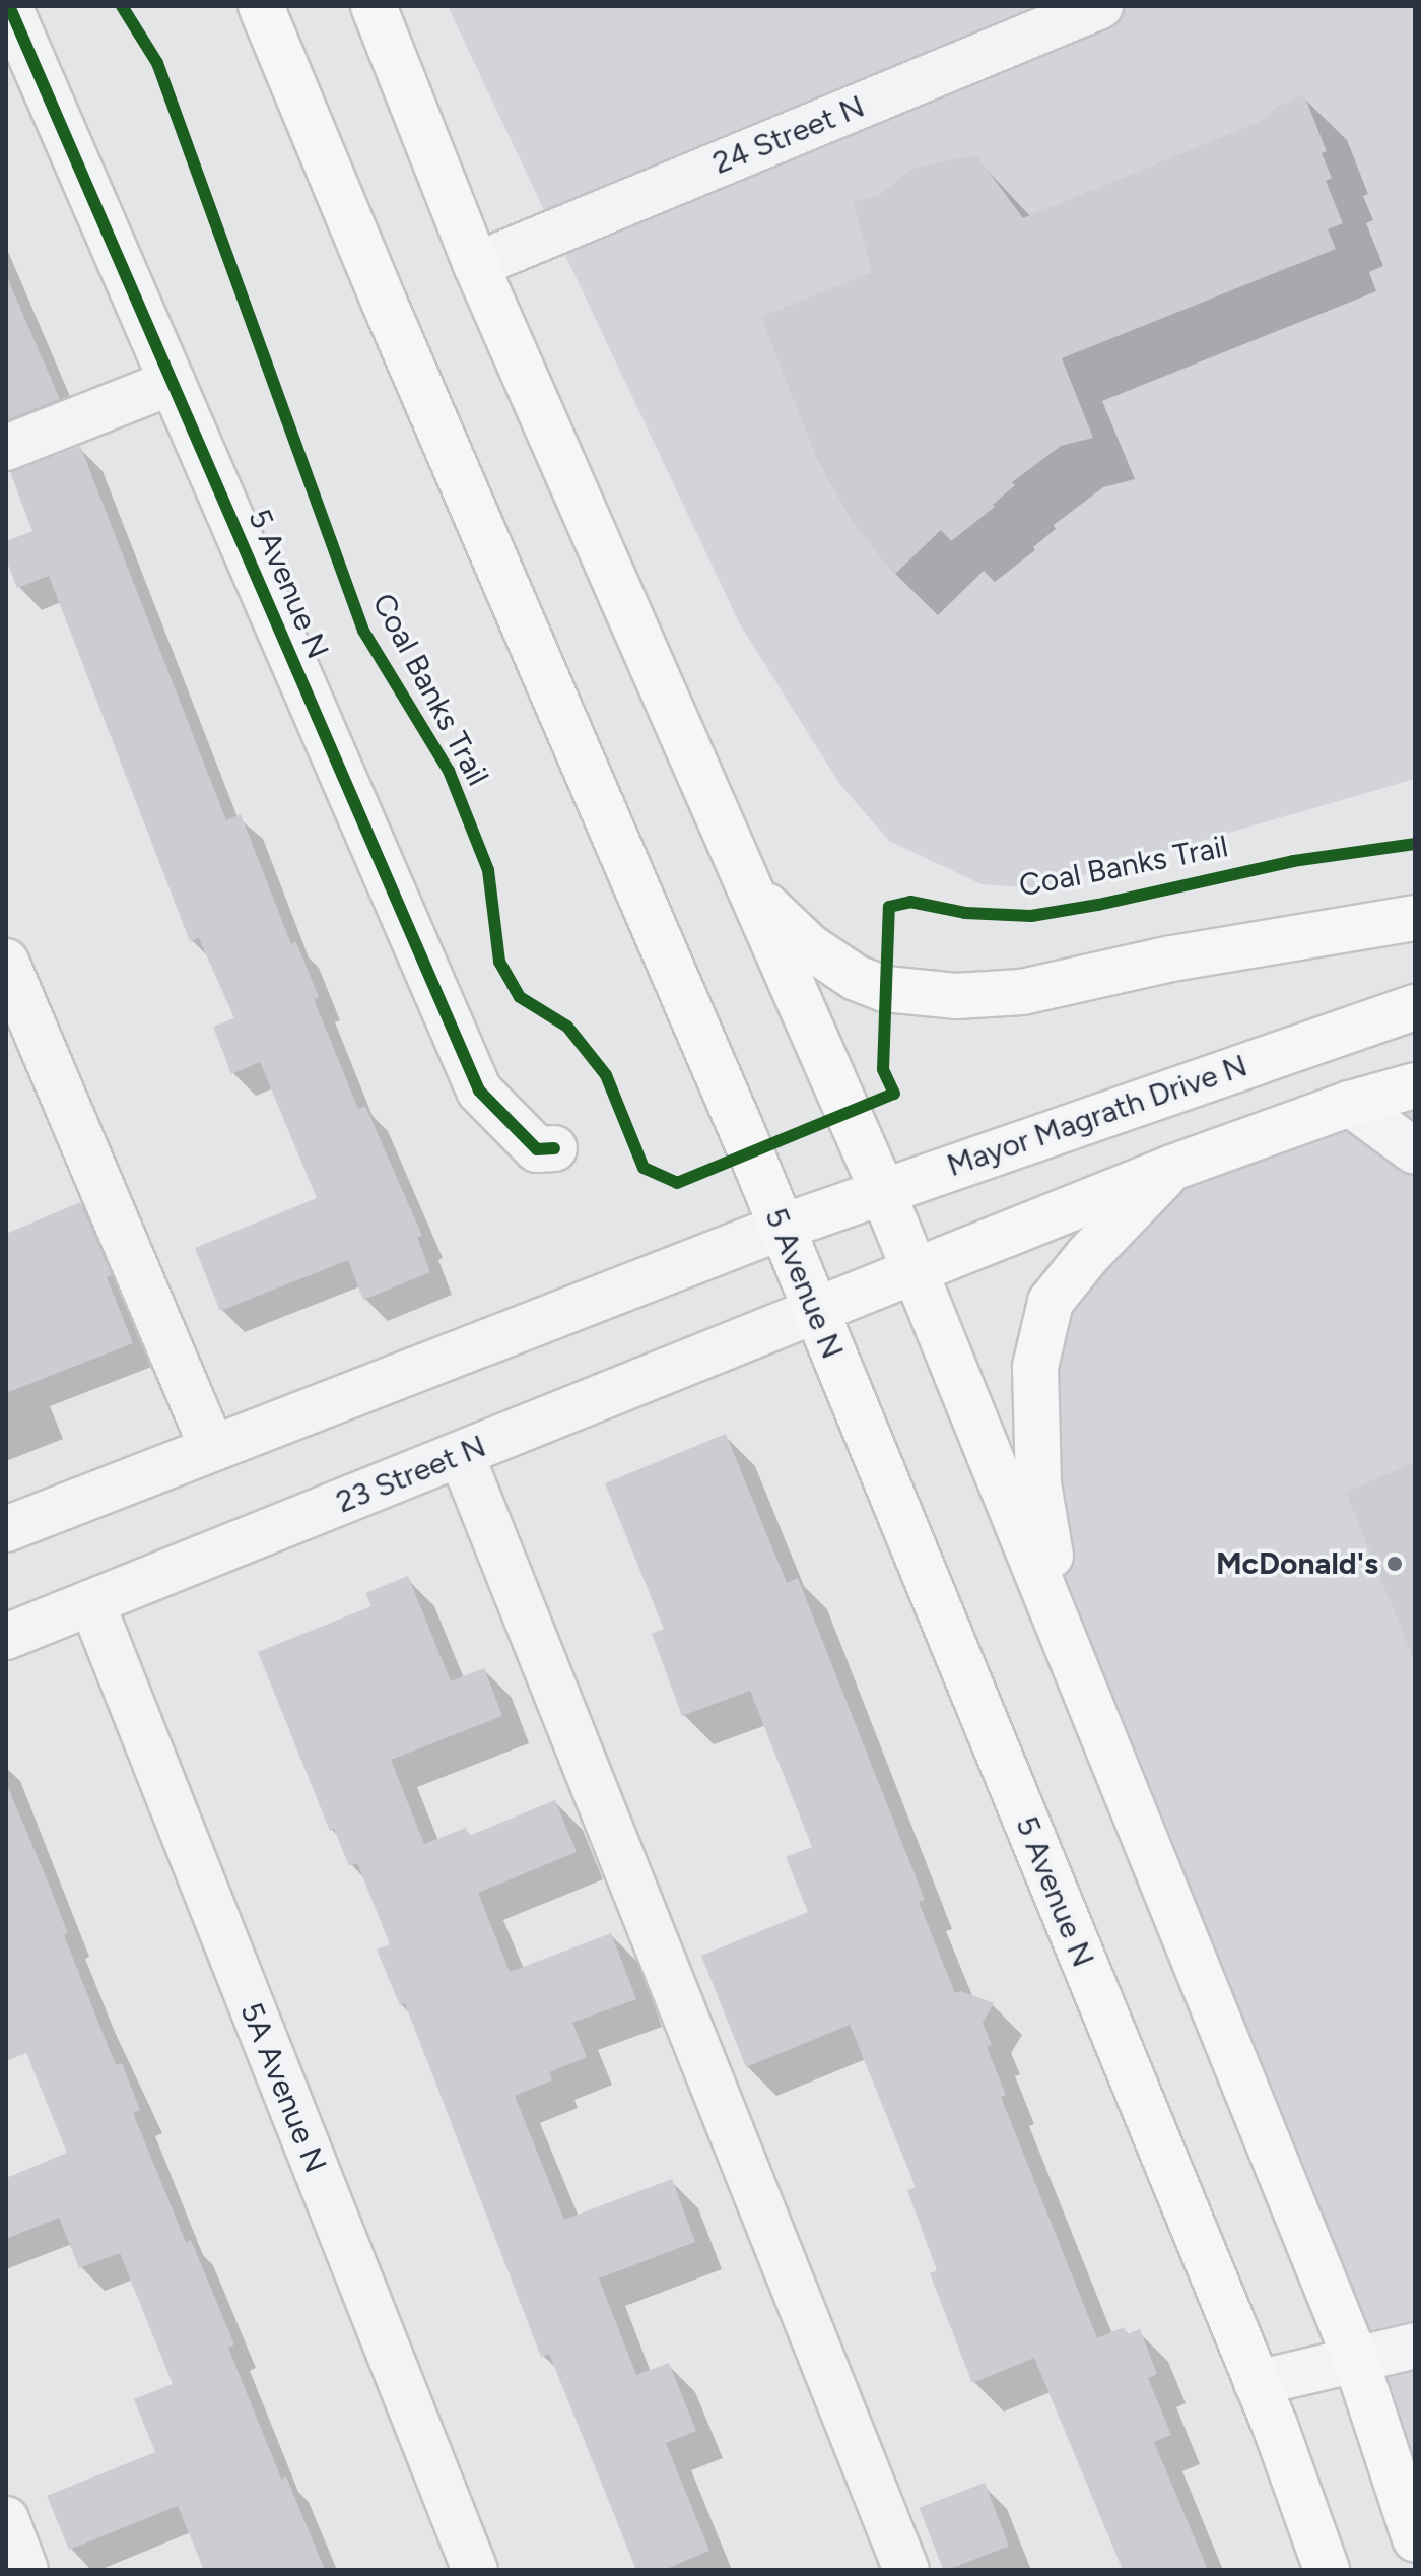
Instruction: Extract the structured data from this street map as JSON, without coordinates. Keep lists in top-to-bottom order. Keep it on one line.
{"streets":{"main road":["5 Avenue N","Mayor Magrath Drive N"],"street":["24 Street N","23 Street N","5A Avenue N"],"cycle path":["Coal Banks Trail"]},"crossings":[["5 Avenue N","Mayor Magrath Drive N"],["5 Avenue N","23 Street N"],["23 Street N","5A Avenue N"]],"places":["McDonald's"]}
